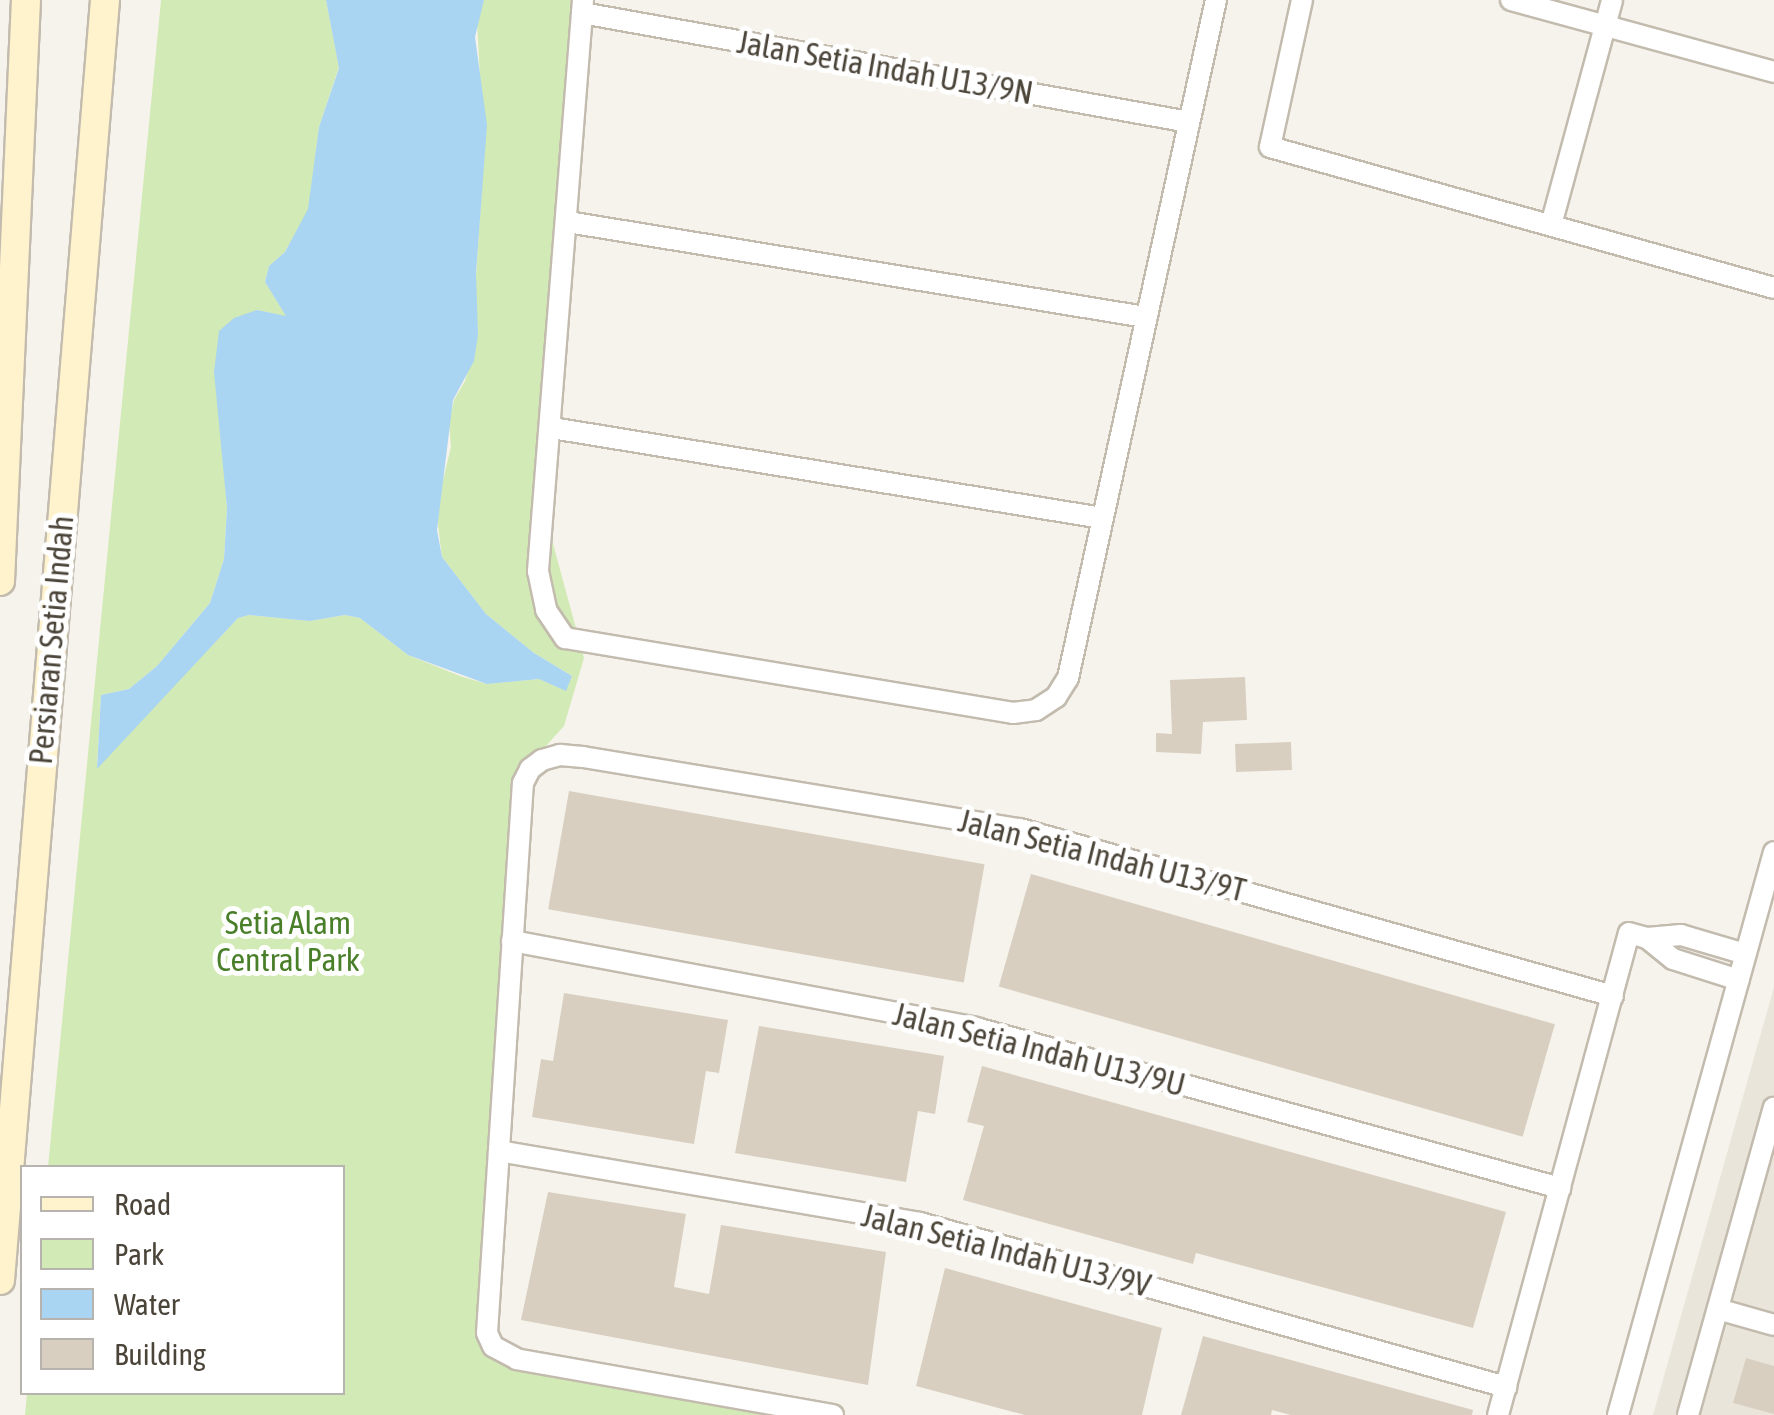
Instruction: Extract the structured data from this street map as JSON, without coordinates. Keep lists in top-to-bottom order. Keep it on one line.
{"streets":{"street":["Jalan Setia Indah U13/9N","Persiaran Setia Indah","Jalan Setia Indah U13/9T","Jalan Setia Indah U13/9U","Jalan Setia Indah U13/9V"]},"crossings":[["Jalan Setia Indah U13/9T","Jalan Setia Indah U13/9U"],["Jalan Setia Indah U13/9T","Jalan Setia Indah U13/9V"]],"parks":["Setia Alam Central Park"],"legend":["Road","Park","Water","Building"]}
